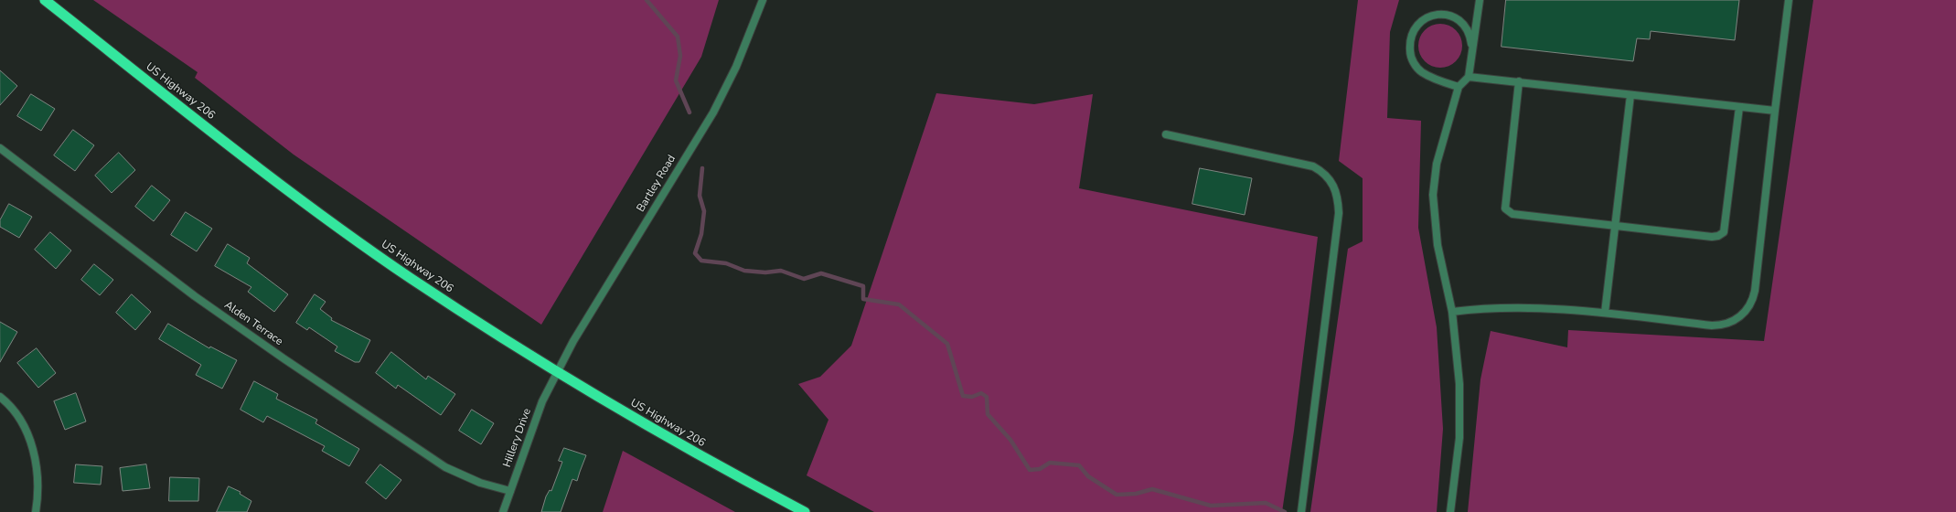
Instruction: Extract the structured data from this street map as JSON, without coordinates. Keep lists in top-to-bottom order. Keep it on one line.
{"streets":{"highway":["US Highway 206"],"street":["Bartley Road","Alden Terrace","Hillery Drive"]},"crossings":[["US Highway 206","Bartley Road"],["US Highway 206","Hillery Drive"],["Bartley Road","Hillery Drive"],["Alden Terrace","Hillery Drive"]]}
